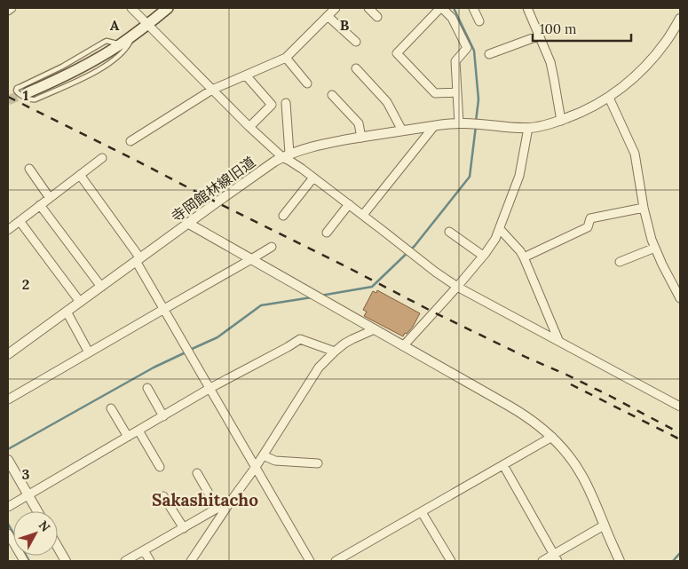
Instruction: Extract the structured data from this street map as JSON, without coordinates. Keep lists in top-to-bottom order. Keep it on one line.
{"streets":{"street":["寺岡館林線旧道"]},"districts":["Sakashitacho"],"scale_bar":"100 m","north":"top right","grid":{"columns":["A","B"],"rows":["1","2","3"]}}
